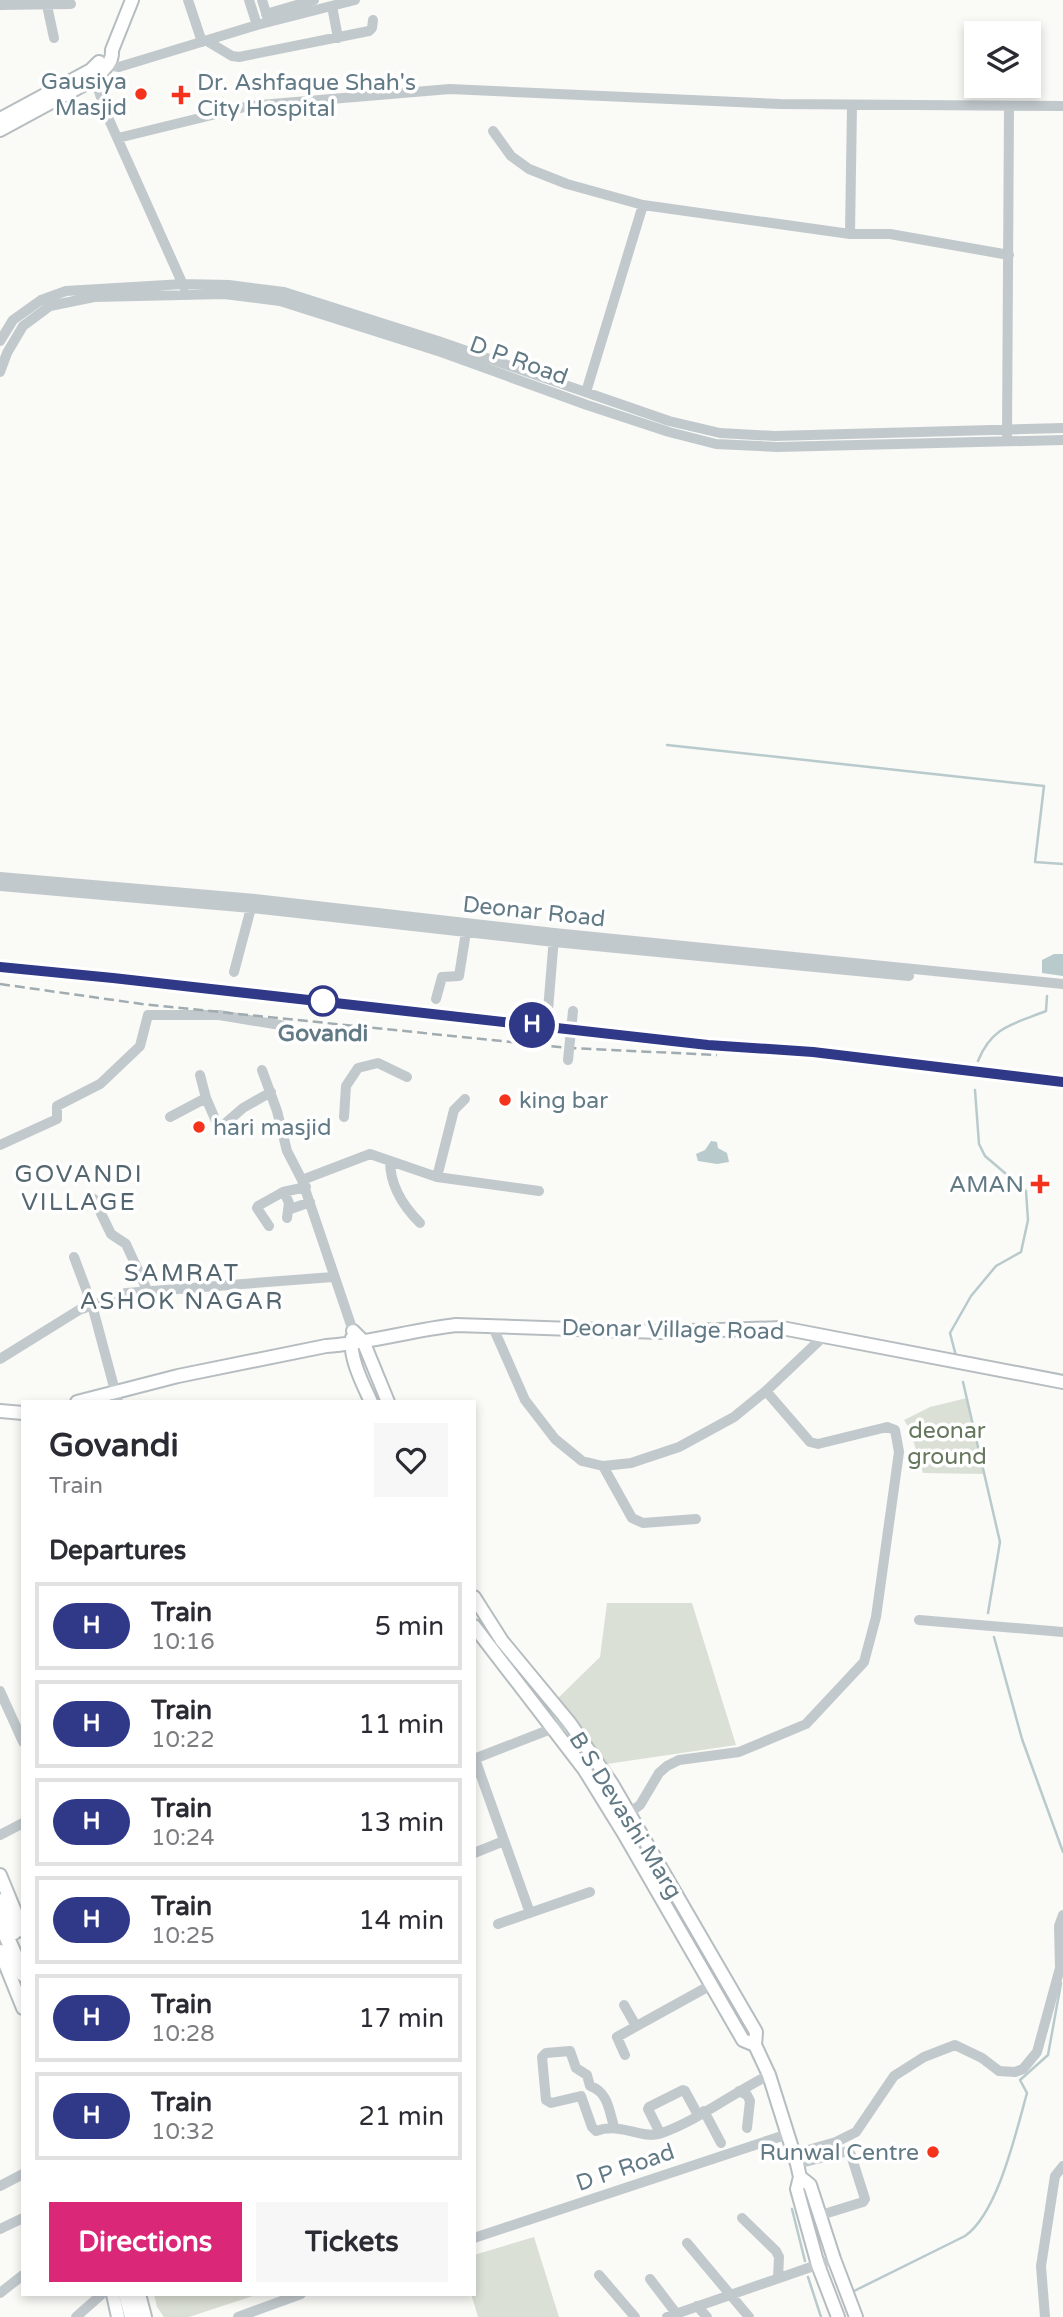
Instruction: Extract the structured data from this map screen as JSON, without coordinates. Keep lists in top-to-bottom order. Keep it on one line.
{"streets":{"main road":["Deonar Village Road","B S Devashi Marg"],"street":["D P Road","Deonar Road"]},"crossings":[["D P Road","B S Devashi Marg"]],"districts":["GOVANDI VILLAGE","SAMRAT ASHOK NAGAR"],"parks":["deonar ground"],"places":{"other":["Gausiya Masjid","Govandi","king bar","hari masjid","Runwal Centre"],"health":["Dr. Ashfaque Shah's City Hospital","AMAN"]},"page":{"on_map":"H","heading":[["Govandi","Train"],"Departures"],"list":[{"mark":"H","name":"Train","note":"10:16","value":"5 min"},{"mark":"H","name":"Train","note":"10:22","value":"11 min"},{"mark":"H","name":"Train","note":"10:24","value":"13 min"},{"mark":"H","name":"Train","note":"10:25","value":"14 min"},{"mark":"H","name":"Train","note":"10:28","value":"17 min"},{"mark":"H","name":"Train","note":"10:32","value":"21 min"}],"buttons":["Directions","Tickets"]}}
